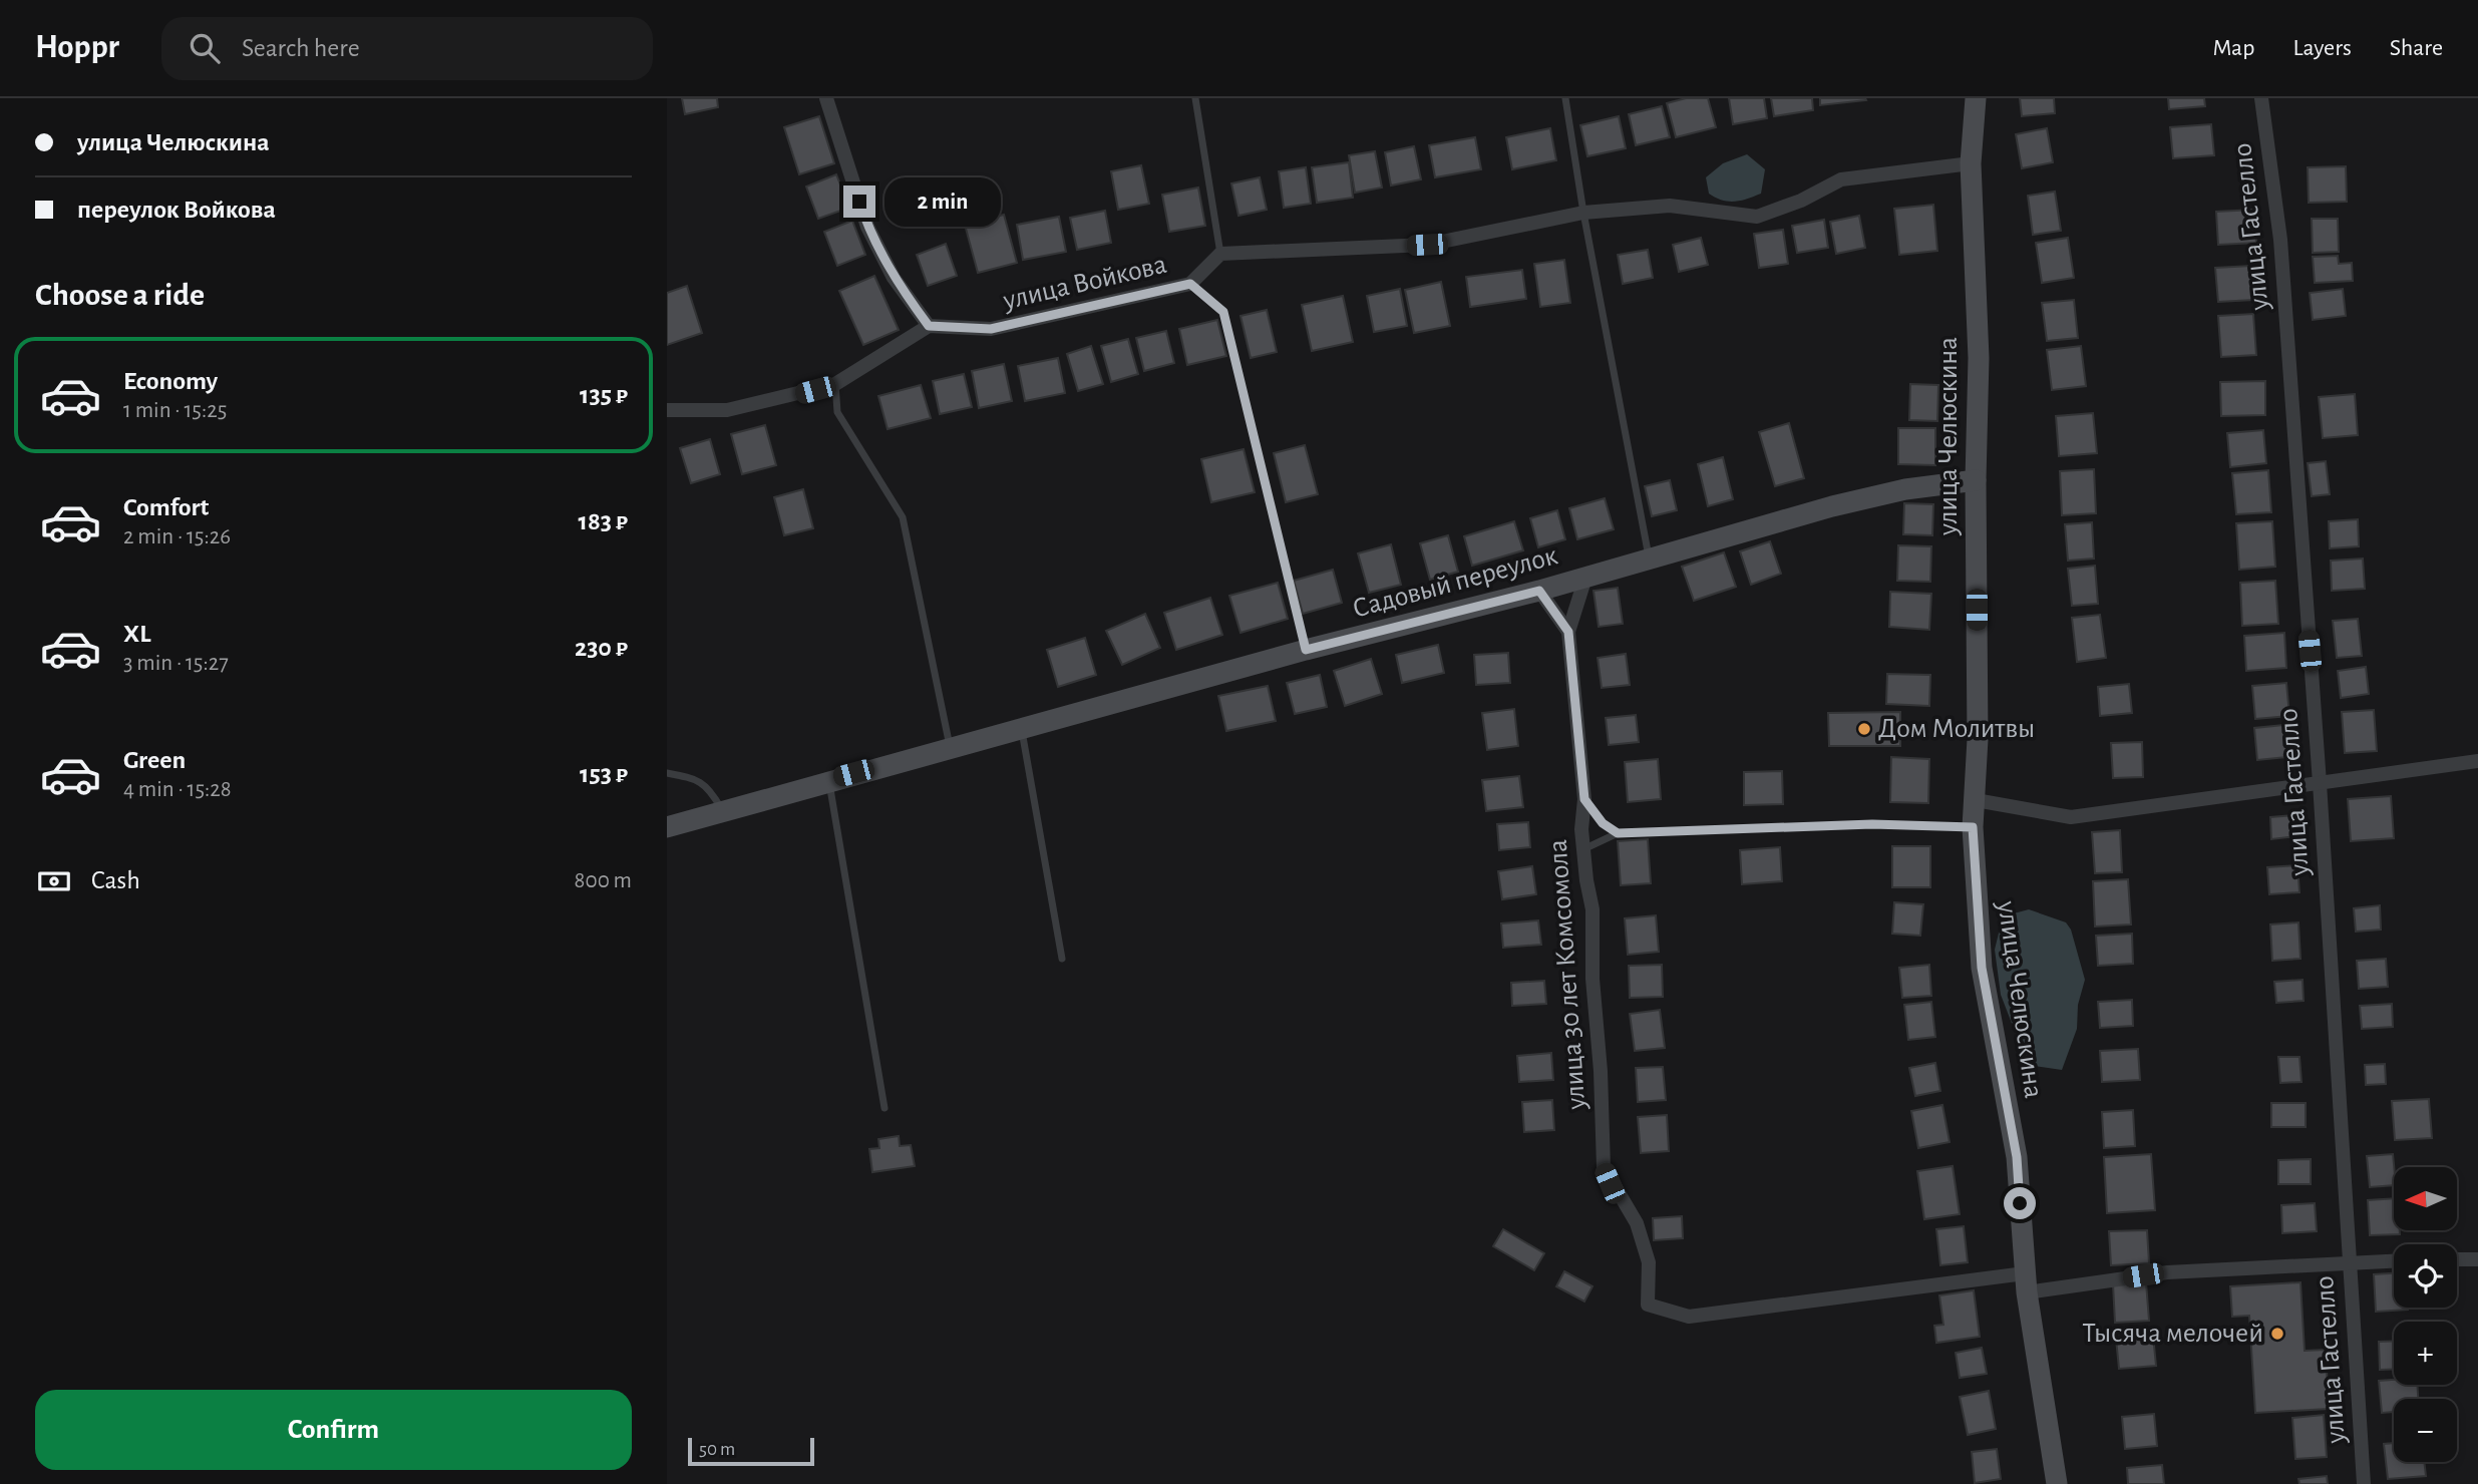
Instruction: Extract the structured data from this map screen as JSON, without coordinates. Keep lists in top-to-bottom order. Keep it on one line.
{"streets":{"street":["улица Гастелло","улица Войкова","улица Челюскина","Садовый переулок","улица 30 лет Комсомола"]},"crossings":[["улица Челюскина","Садовый переулок"],["улица Челюскина","улица 30 лет Комсомола"],["Садовый переулок","улица 30 лет Комсомола"]],"places":["Дом Молитвы","Тысяча мелочей"],"scale_bar":"50 m","north":"left","page":{"header":"Hoppr","search":"Search here","nav":["Map","Layers","Share"],"banner":["улица Челюскина","переулок Войкова"],"bubble":"2 min","heading":"Choose a ride","list":[{"name":"Economy","note":"1 min · 15:25","value":"135 ₽"},{"name":"Comfort","note":"2 min · 15:26","value":"183 ₽"},{"name":"XL","note":"3 min · 15:27","value":"230 ₽"},{"name":"Green","note":"4 min · 15:28","value":"153 ₽"}],"pay":["Cash","800 m"],"map_buttons":["+","−"],"buttons":"Confirm","scale":"50 m"}}
